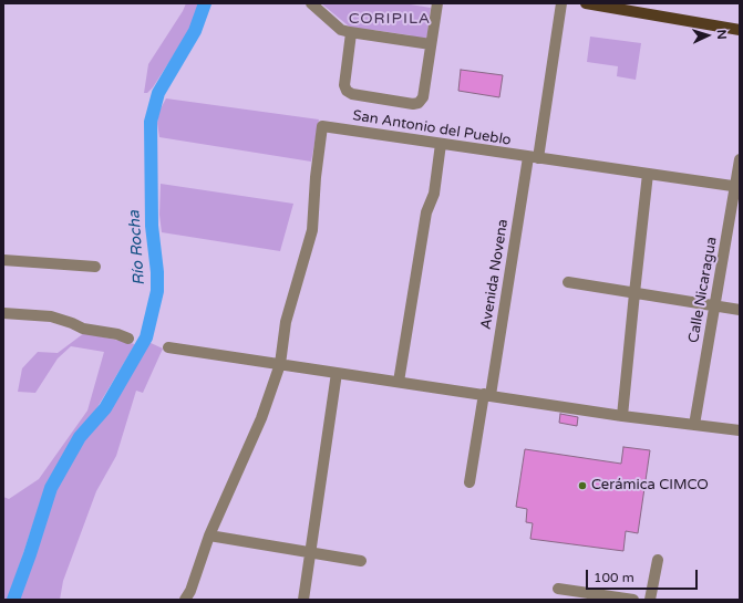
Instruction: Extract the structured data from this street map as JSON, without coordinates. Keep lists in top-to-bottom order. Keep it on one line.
{"streets":{"street":["San Antonio del Pueblo","Avenida Novena","Calle Nicaragua"]},"crossings":[["San Antonio del Pueblo","Avenida Novena"],["San Antonio del Pueblo","Calle Nicaragua"]],"districts":["CORIPILA"],"water":["Río Rocha"],"places":["Cerámica CIMCO"],"scale_bar":"100 m","north":"right"}
